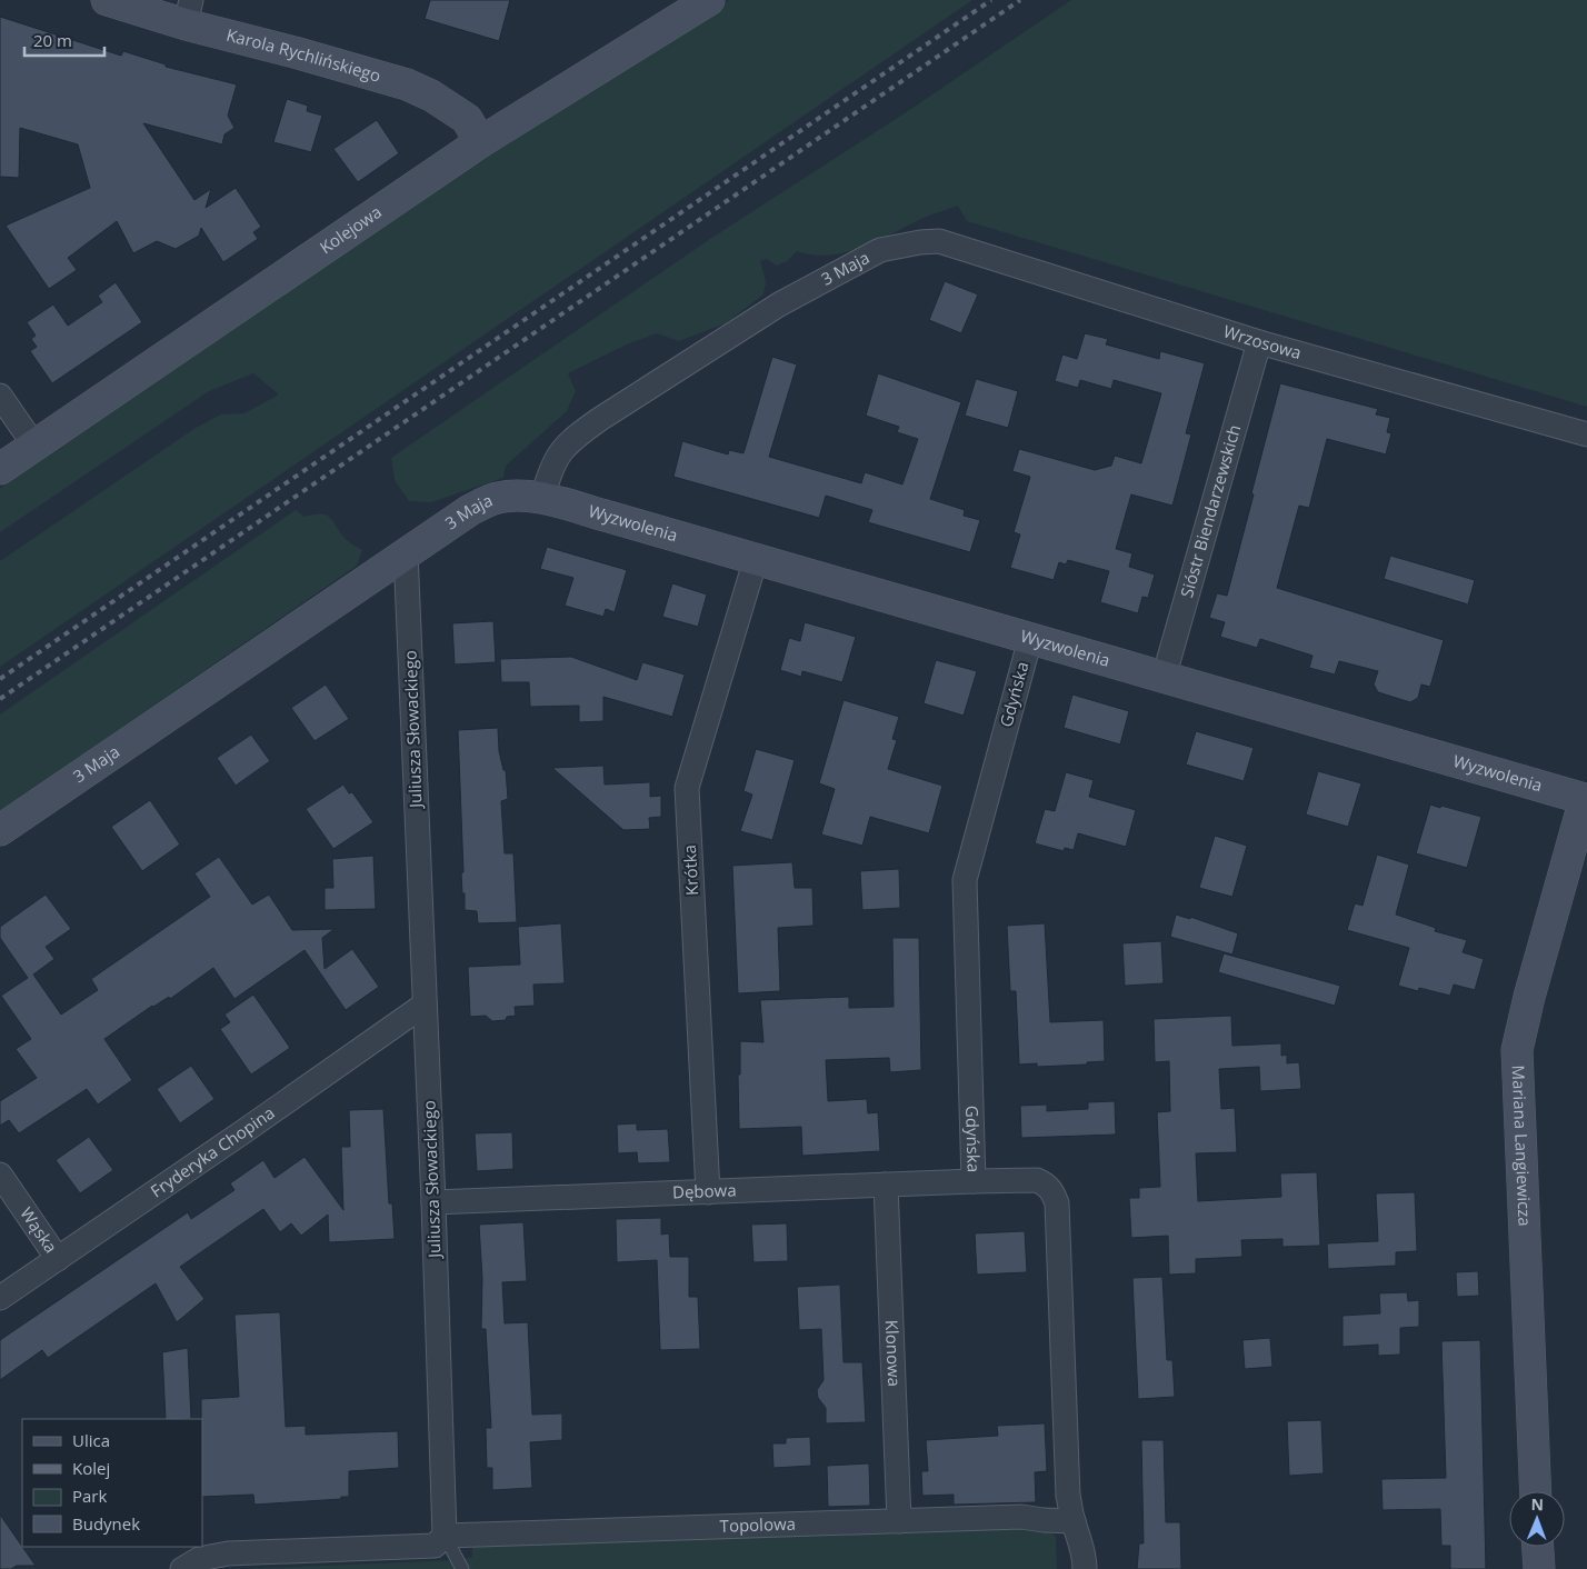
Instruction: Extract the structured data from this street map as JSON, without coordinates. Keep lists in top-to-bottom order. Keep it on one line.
{"streets":{"street":["Karola Rychlińskiego","Kolejowa","3 Maja","Wrzosowa","Sióstr Biendarzewskich","Wyzwolenia","Gdyńska","Juliusza Słowackiego","Krótka","Mariana Langiewicza","Fryderyka Chopina","Dębowa","Wąska","Klonowa","Topolowa"]},"crossings":[["Karola Rychlińskiego","Kolejowa"],["3 Maja","Wrzosowa"],["3 Maja","Wyzwolenia"],["3 Maja","Juliusza Słowackiego"],["Wrzosowa","Sióstr Biendarzewskich"],["Sióstr Biendarzewskich","Wyzwolenia"],["Wyzwolenia","Gdyńska"],["Wyzwolenia","Krótka"],["Wyzwolenia","Mariana Langiewicza"],["Gdyńska","Dębowa"],["Gdyńska","Topolowa"],["Juliusza Słowackiego","Fryderyka Chopina"],["Juliusza Słowackiego","Dębowa"],["Juliusza Słowackiego","Topolowa"],["Krótka","Dębowa"],["Fryderyka Chopina","Wąska"],["Dębowa","Klonowa"],["Klonowa","Topolowa"]],"legend":["Ulica","Kolej","Park","Budynek"],"scale_bar":"20 m","north":"top"}
